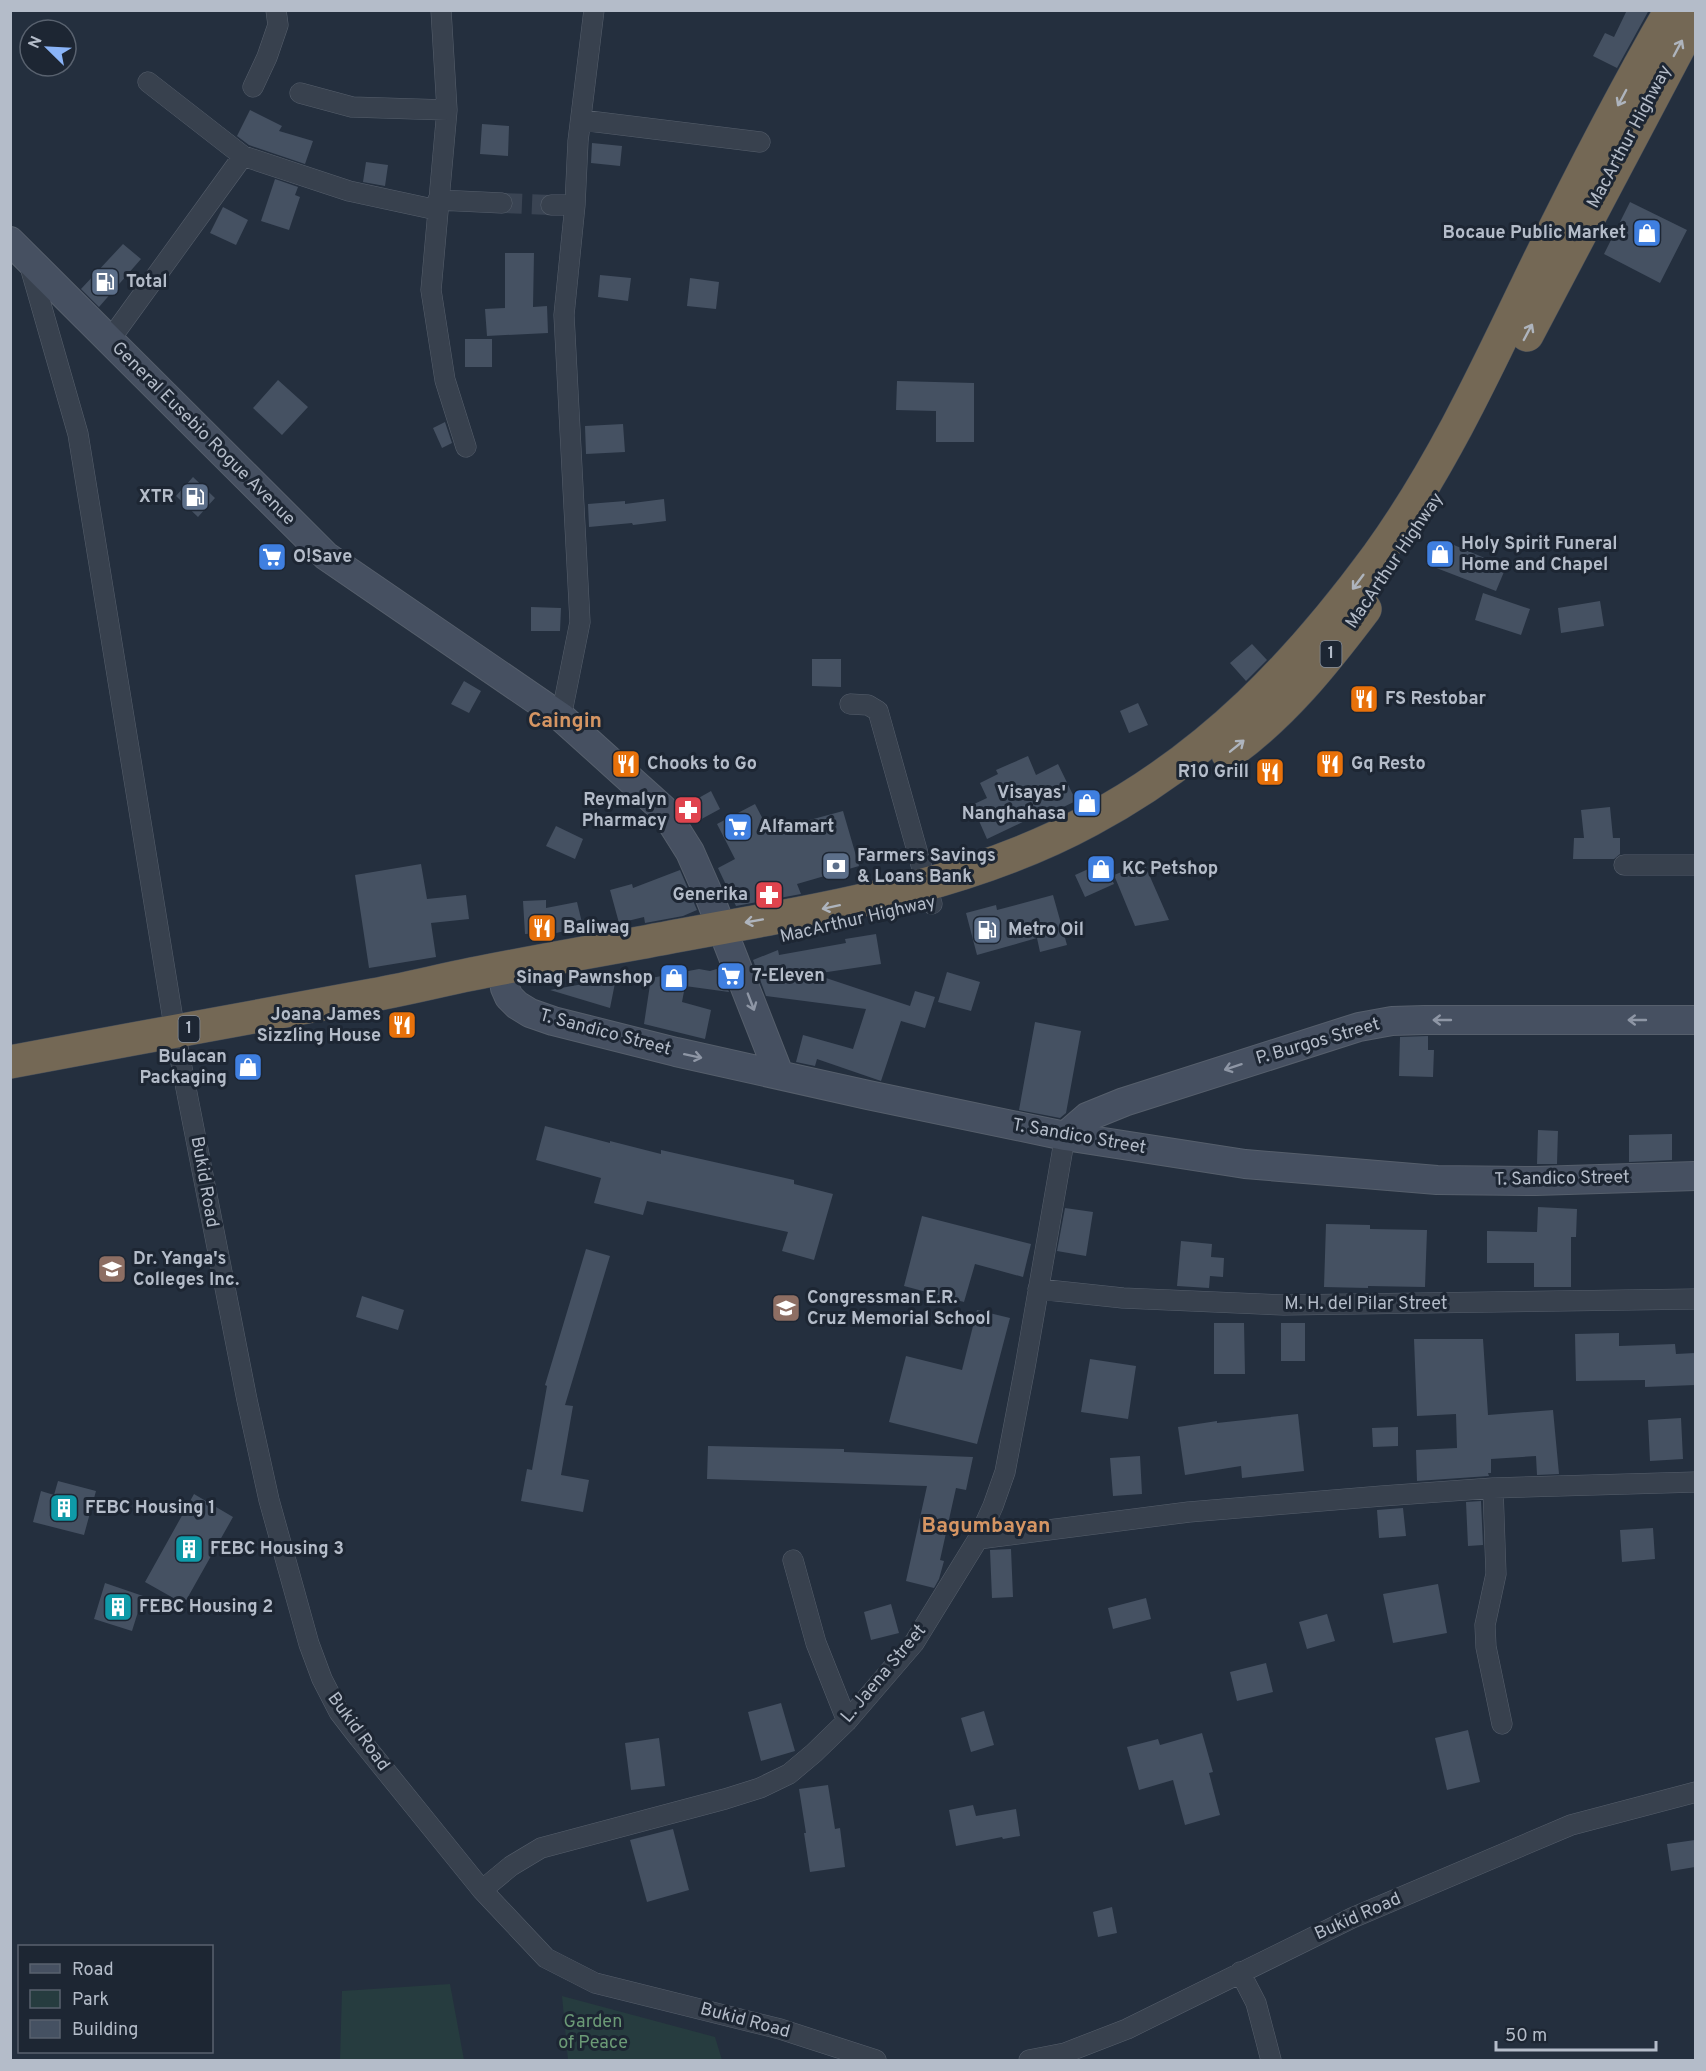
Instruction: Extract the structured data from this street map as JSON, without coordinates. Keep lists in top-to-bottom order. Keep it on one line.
{"streets":{"highway":["MacArthur Highway","1"],"main road":["General Eusebio Rogue Avenue","T. Sandico Street","P. Burgos Street"],"street":["Bukid Road","M. H. del Pilar Street","L. Jaena Street"]},"crossings":[["MacArthur Highway","General Eusebio Rogue Avenue"],["MacArthur Highway","T. Sandico Street"],["MacArthur Highway","Bukid Road"],["General Eusebio Rogue Avenue","T. Sandico Street"],["General Eusebio Rogue Avenue","Bukid Road"],["T. Sandico Street","P. Burgos Street"],["T. Sandico Street","L. Jaena Street"],["P. Burgos Street","L. Jaena Street"],["Bukid Road","L. Jaena Street"],["M. H. del Pilar Street","L. Jaena Street"]],"one_way":["P. Burgos Street"],"districts":["Caingin","Bagumbayan"],"parks":["Garden of Peace"],"places":{"shop":["Bocaue Public Market","Holy Spirit Funeral Home and Chapel","Visayas' Nanghahasa","KC Petshop","Sinag Pawnshop","Bulacan Packaging"],"fuel station":["Total","XTR","Metro Oil"],"supermarket":["O!Save","Alfamart","7-Eleven"],"restaurant":["FS Restobar","Chooks to Go","Gq Resto","R10 Grill","Baliwag","Joana James Sizzling House"],"pharmacy":["Reymalyn Pharmacy","Generika"],"bank":["Farmers Savings & Loans Bank"],"school or university":["Dr. Yanga's Colleges Inc.","Congressman E.R. Cruz Memorial School"],"building":["FEBC Housing 1","FEBC Housing 3","FEBC Housing 2"]},"legend":["Road","Park","Building"],"scale_bar":"50 m","north":"top left"}
